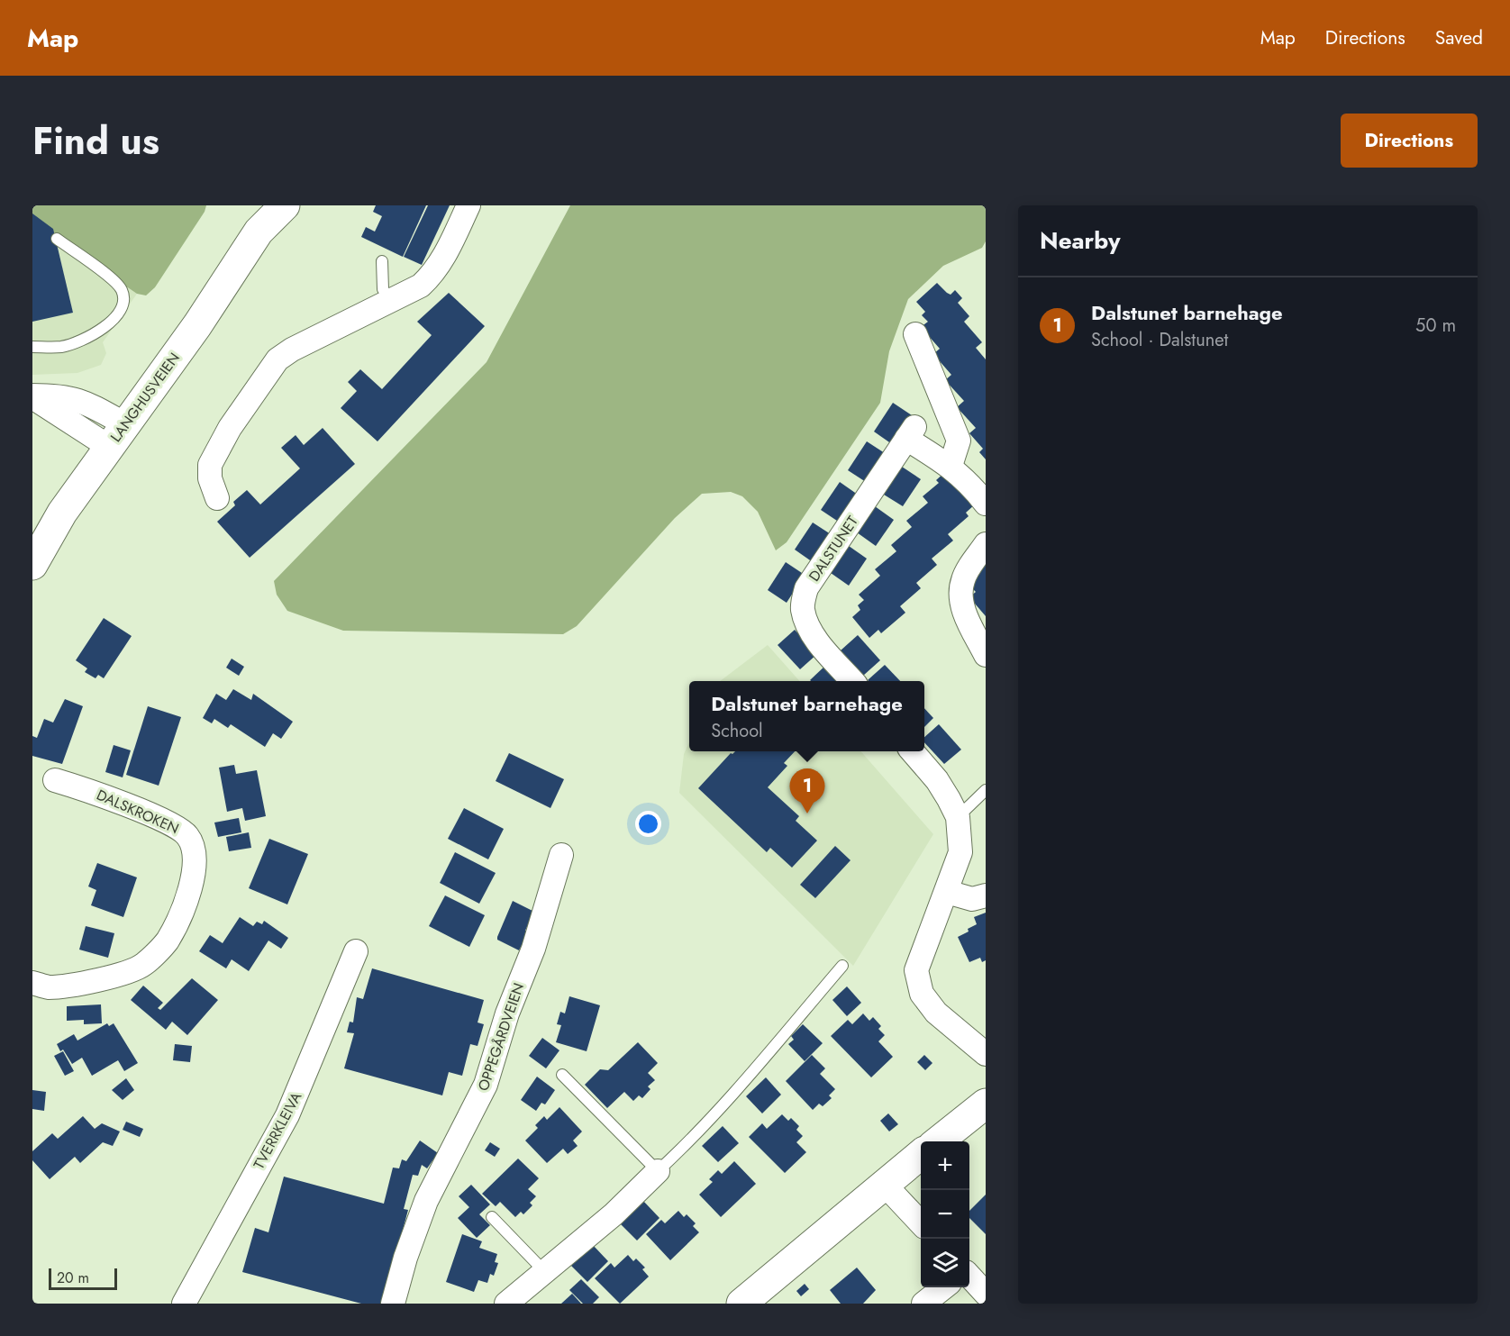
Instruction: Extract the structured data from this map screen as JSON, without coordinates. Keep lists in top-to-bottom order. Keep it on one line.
{"streets":{"main road":["LANGHUSVEIEN"],"street":["DALSTUNET","DALSKROKEN","OPPEGÅRDVEIEN","TVERRKLEIVA"]},"scale_bar":"20 m","page":{"header":"Map","nav":["Map","Directions","Saved"],"title":"Find us","buttons":"Directions","heading":"Nearby","list":[{"mark":"1","name":"Dalstunet barnehage","note":"School · Dalstunet","value":"50 m"}],"popup":["Dalstunet barnehage","School"],"pins":"1","map_buttons":["+","−"],"scale":"20 m"}}
